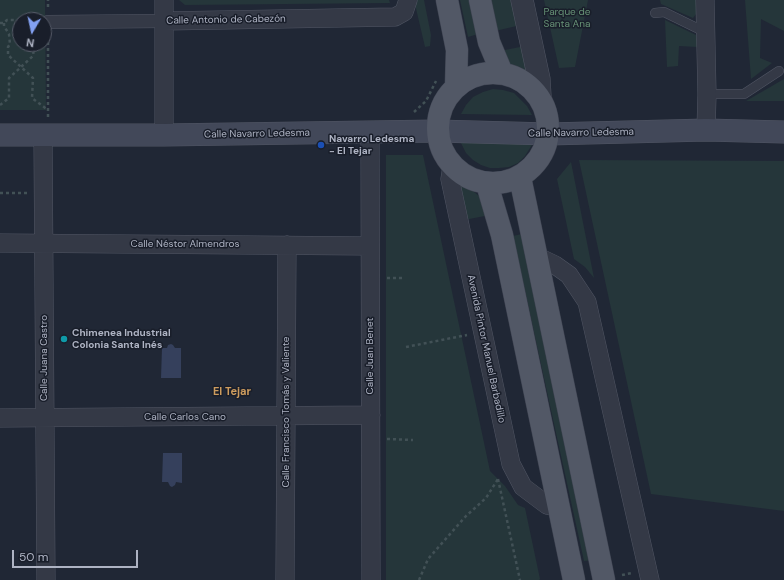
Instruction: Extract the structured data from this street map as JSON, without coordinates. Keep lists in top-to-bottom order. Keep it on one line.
{"streets":{"main road":["Calle Navarro Ledesma"],"street":["Calle Antonio de Cabezón","Calle Néstor Almendros","Avenida Pintor Manuel Barbadillo","Calle Juan Benet","Calle Juana Castro","Calle Francisco Tomás y Valiente","Calle Carlos Cano"]},"crossings":[["Calle Navarro Ledesma","Calle Juan Benet"],["Calle Navarro Ledesma","Calle Juana Castro"],["Calle Néstor Almendros","Calle Juan Benet"],["Calle Néstor Almendros","Calle Juana Castro"],["Calle Néstor Almendros","Calle Francisco Tomás y Valiente"],["Calle Juan Benet","Calle Carlos Cano"],["Calle Juana Castro","Calle Carlos Cano"],["Calle Francisco Tomás y Valiente","Calle Carlos Cano"]],"districts":["El Tejar"],"parks":["Parque de Santa Ana"],"places":["Navarro Ledesma - El Tejar","Chimenea Industrial Colonia Santa Inés"],"scale_bar":"50 m","north":"bottom"}
